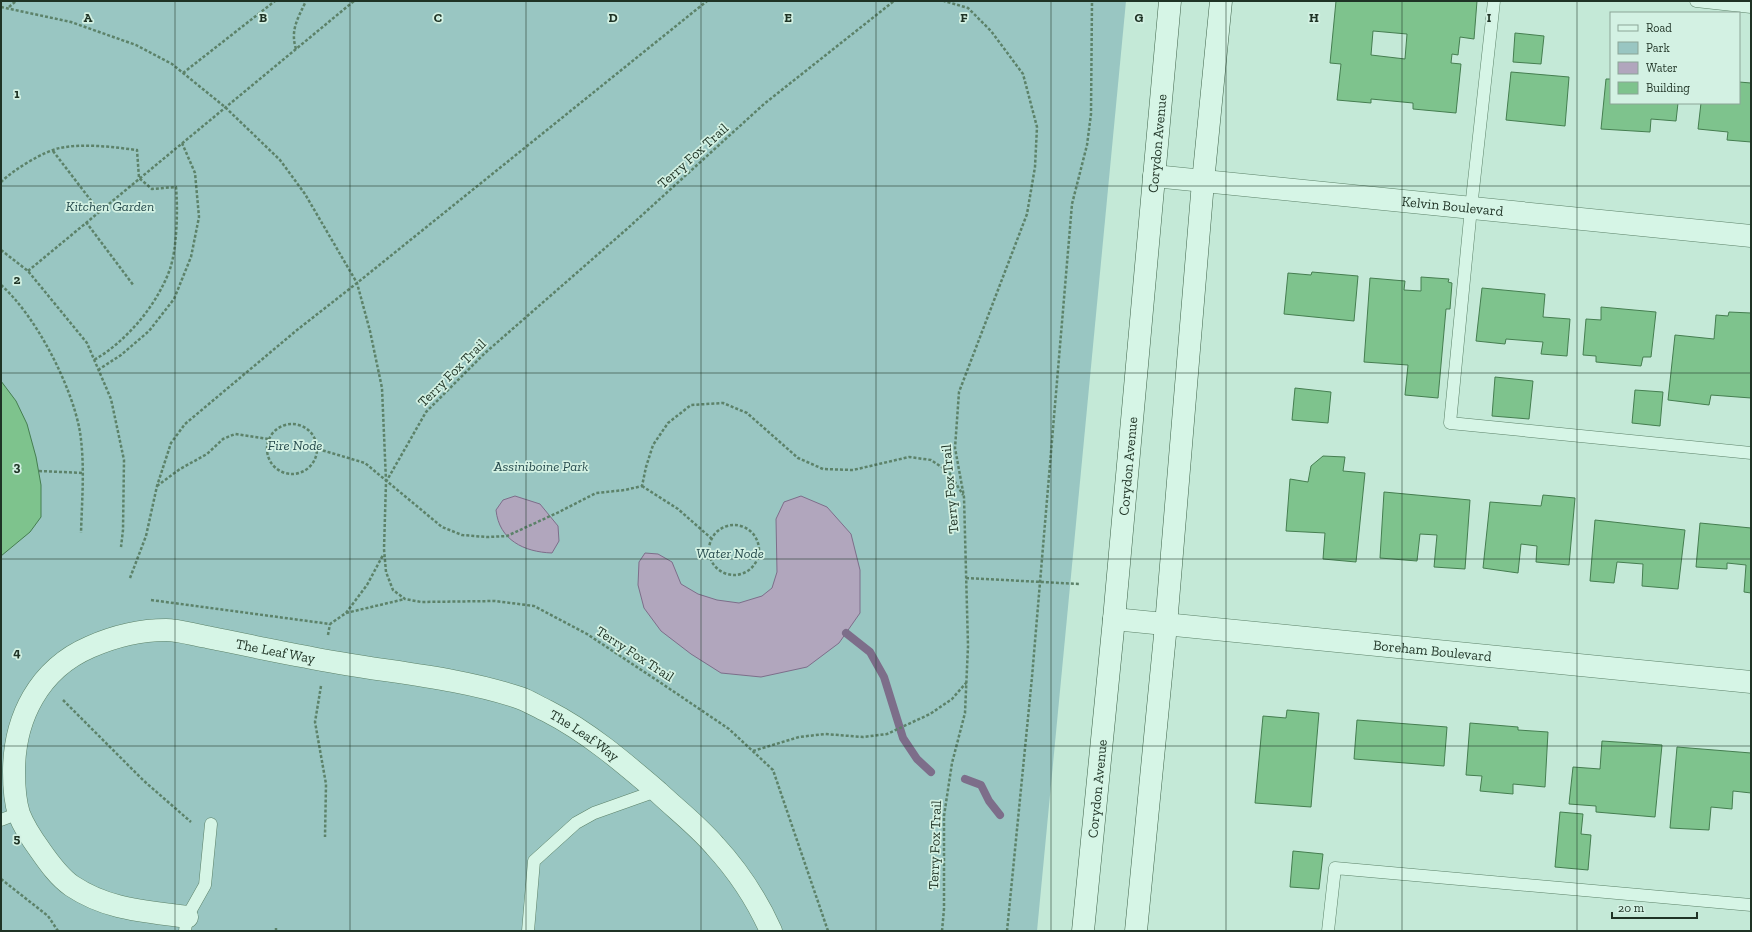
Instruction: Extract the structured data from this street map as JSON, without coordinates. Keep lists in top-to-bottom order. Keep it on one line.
{"streets":{"street":["Corydon Avenue","Kelvin Boulevard","The Leaf Way","Boreham Boulevard"],"path":["Terry Fox Trail"]},"crossings":[["Corydon Avenue","Kelvin Boulevard"],["Corydon Avenue","Boreham Boulevard"]],"parks":["Kitchen Garden","Fire Node","Assiniboine Park","Water Node"],"legend":["Road","Park","Water","Building"],"scale_bar":"20 m","grid":{"columns":["A","B","C","D","E","F","G","H","I"],"rows":["1","2","3","4","5"]}}
